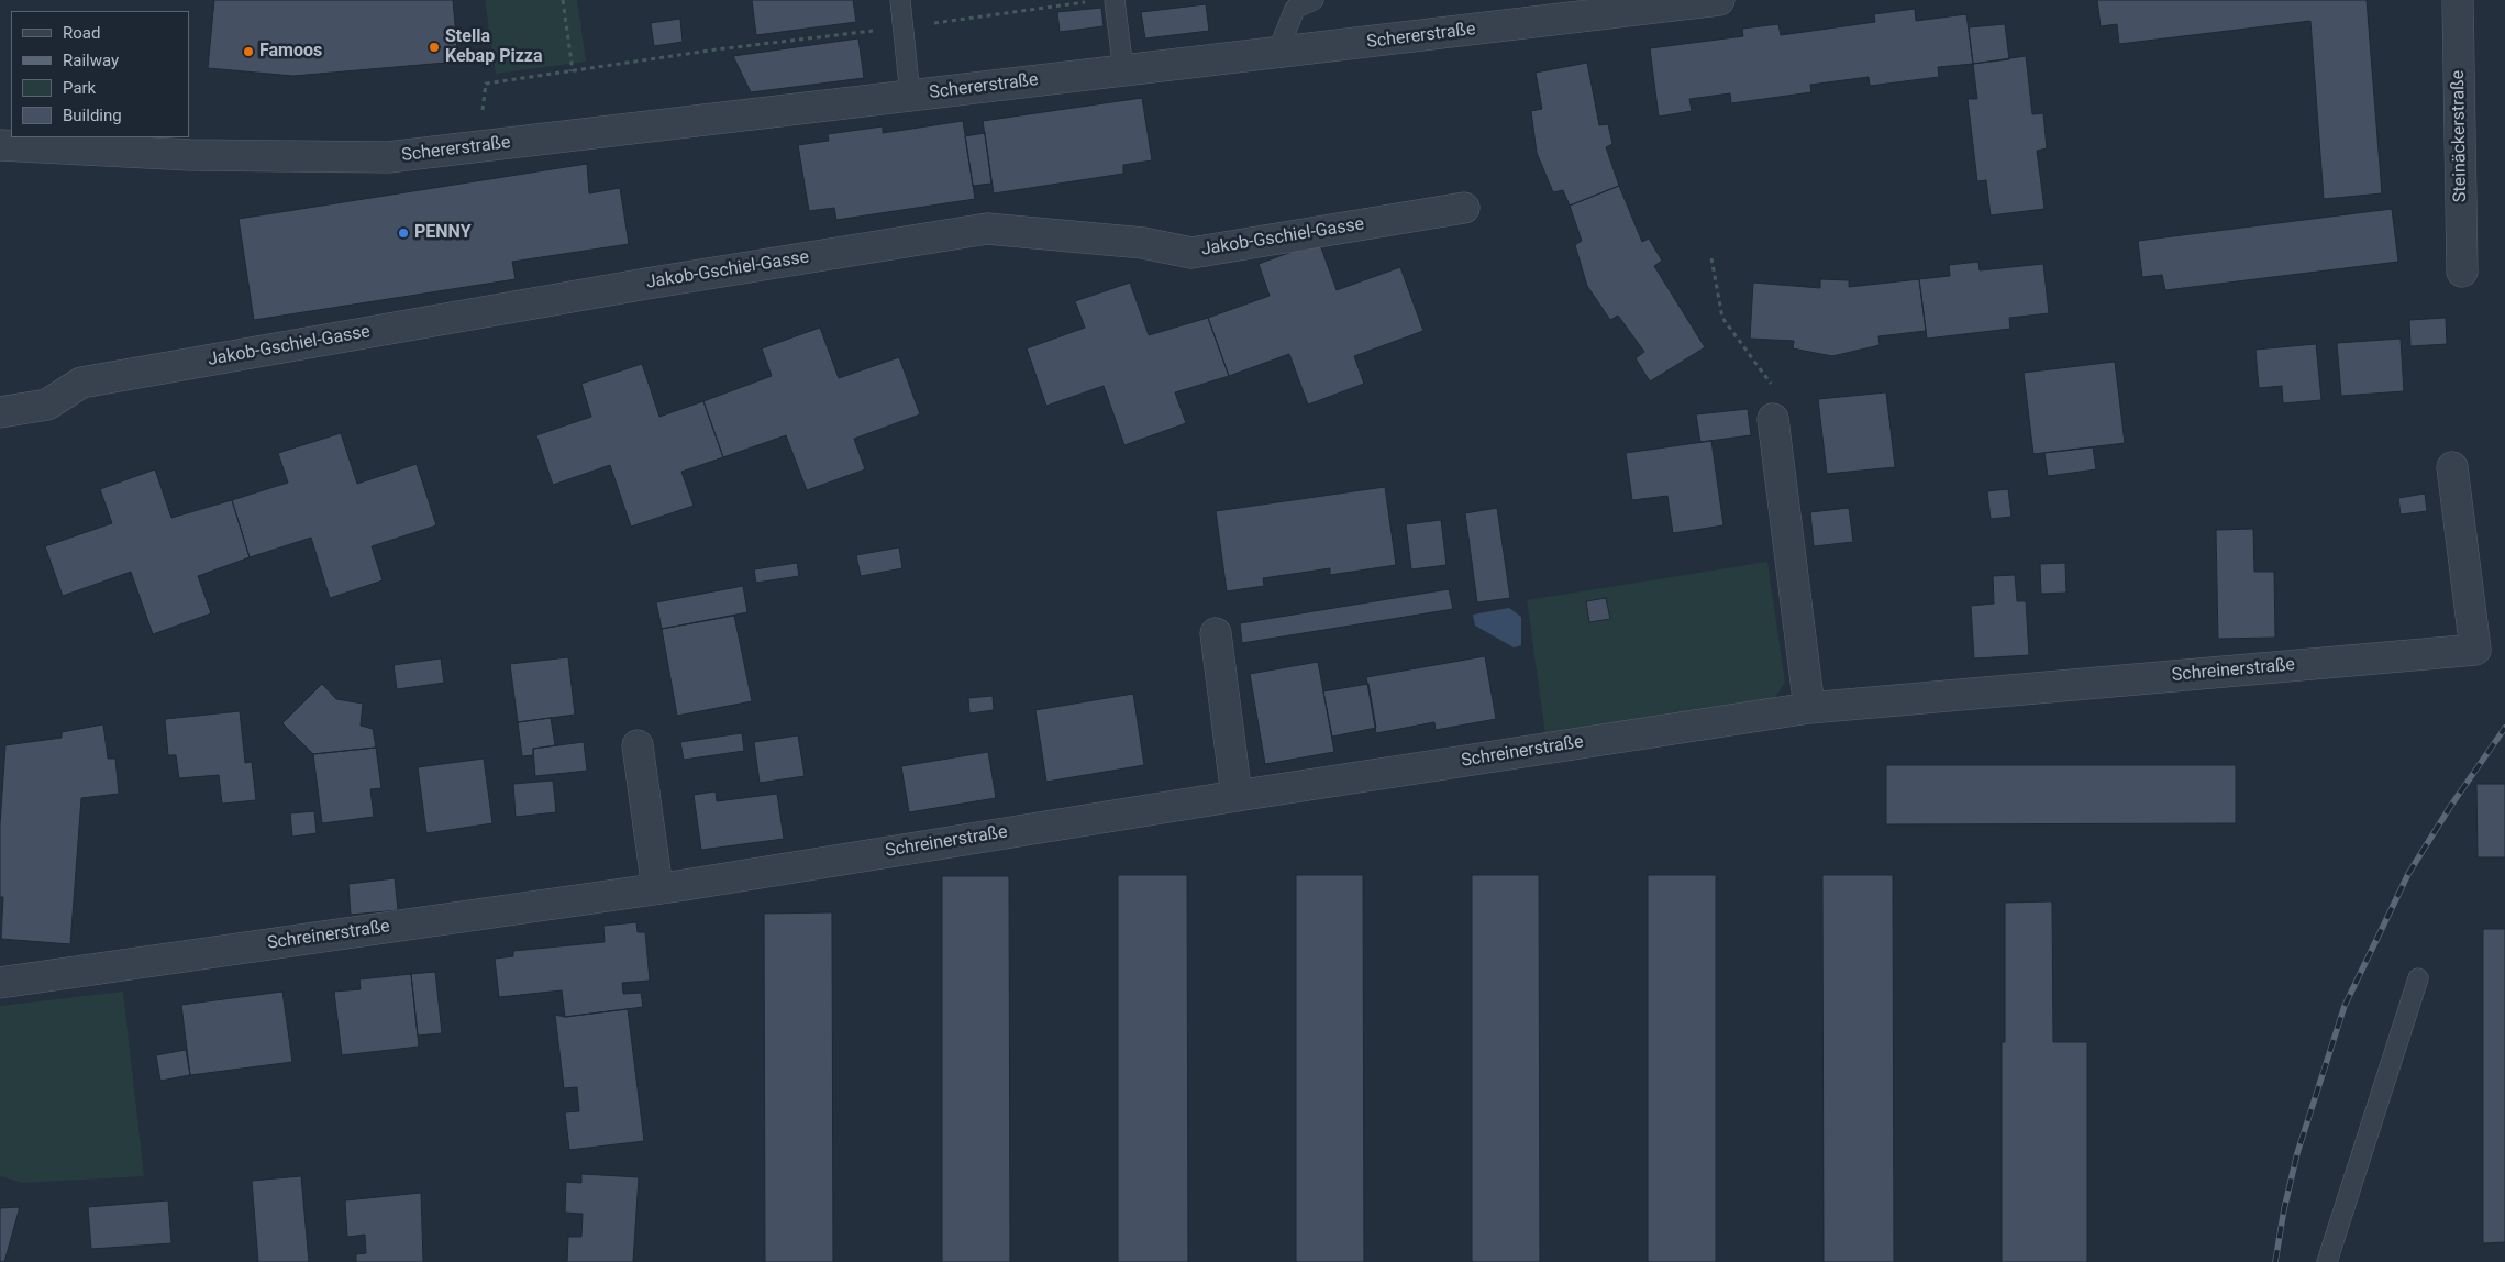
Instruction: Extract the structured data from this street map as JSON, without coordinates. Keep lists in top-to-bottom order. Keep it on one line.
{"streets":{"street":["Schererstraße","Steinäckerstraße","Jakob-Gschiel-Gasse","Schreinerstraße"]},"places":["Stella Kebap Pizza","Famoos","PENNY"],"legend":["Road","Railway","Park","Building"]}
